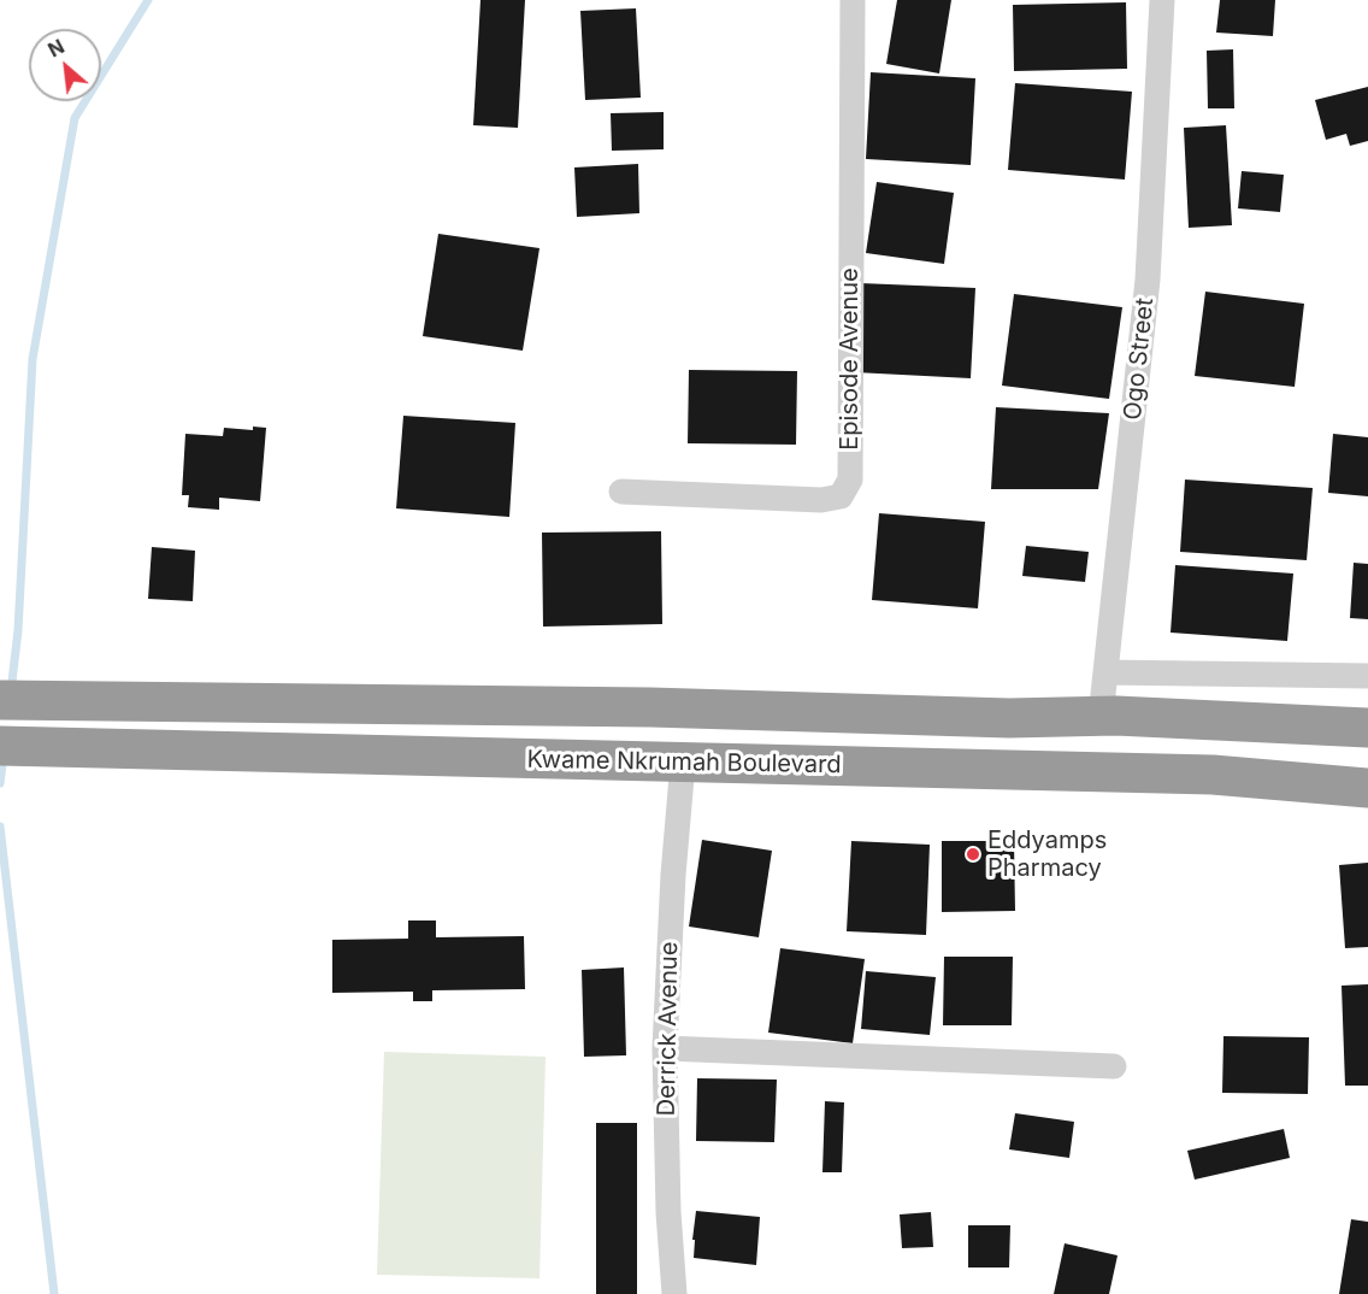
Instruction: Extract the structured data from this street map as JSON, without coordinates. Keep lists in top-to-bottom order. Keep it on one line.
{"streets":{"highway":["Kwame Nkrumah Boulevard"],"street":["Episode Avenue","Ogo Street","Derrick Avenue"]},"crossings":[["Kwame Nkrumah Boulevard","Derrick Avenue"]],"places":["Eddyamps Pharmacy"],"north":"top left"}
